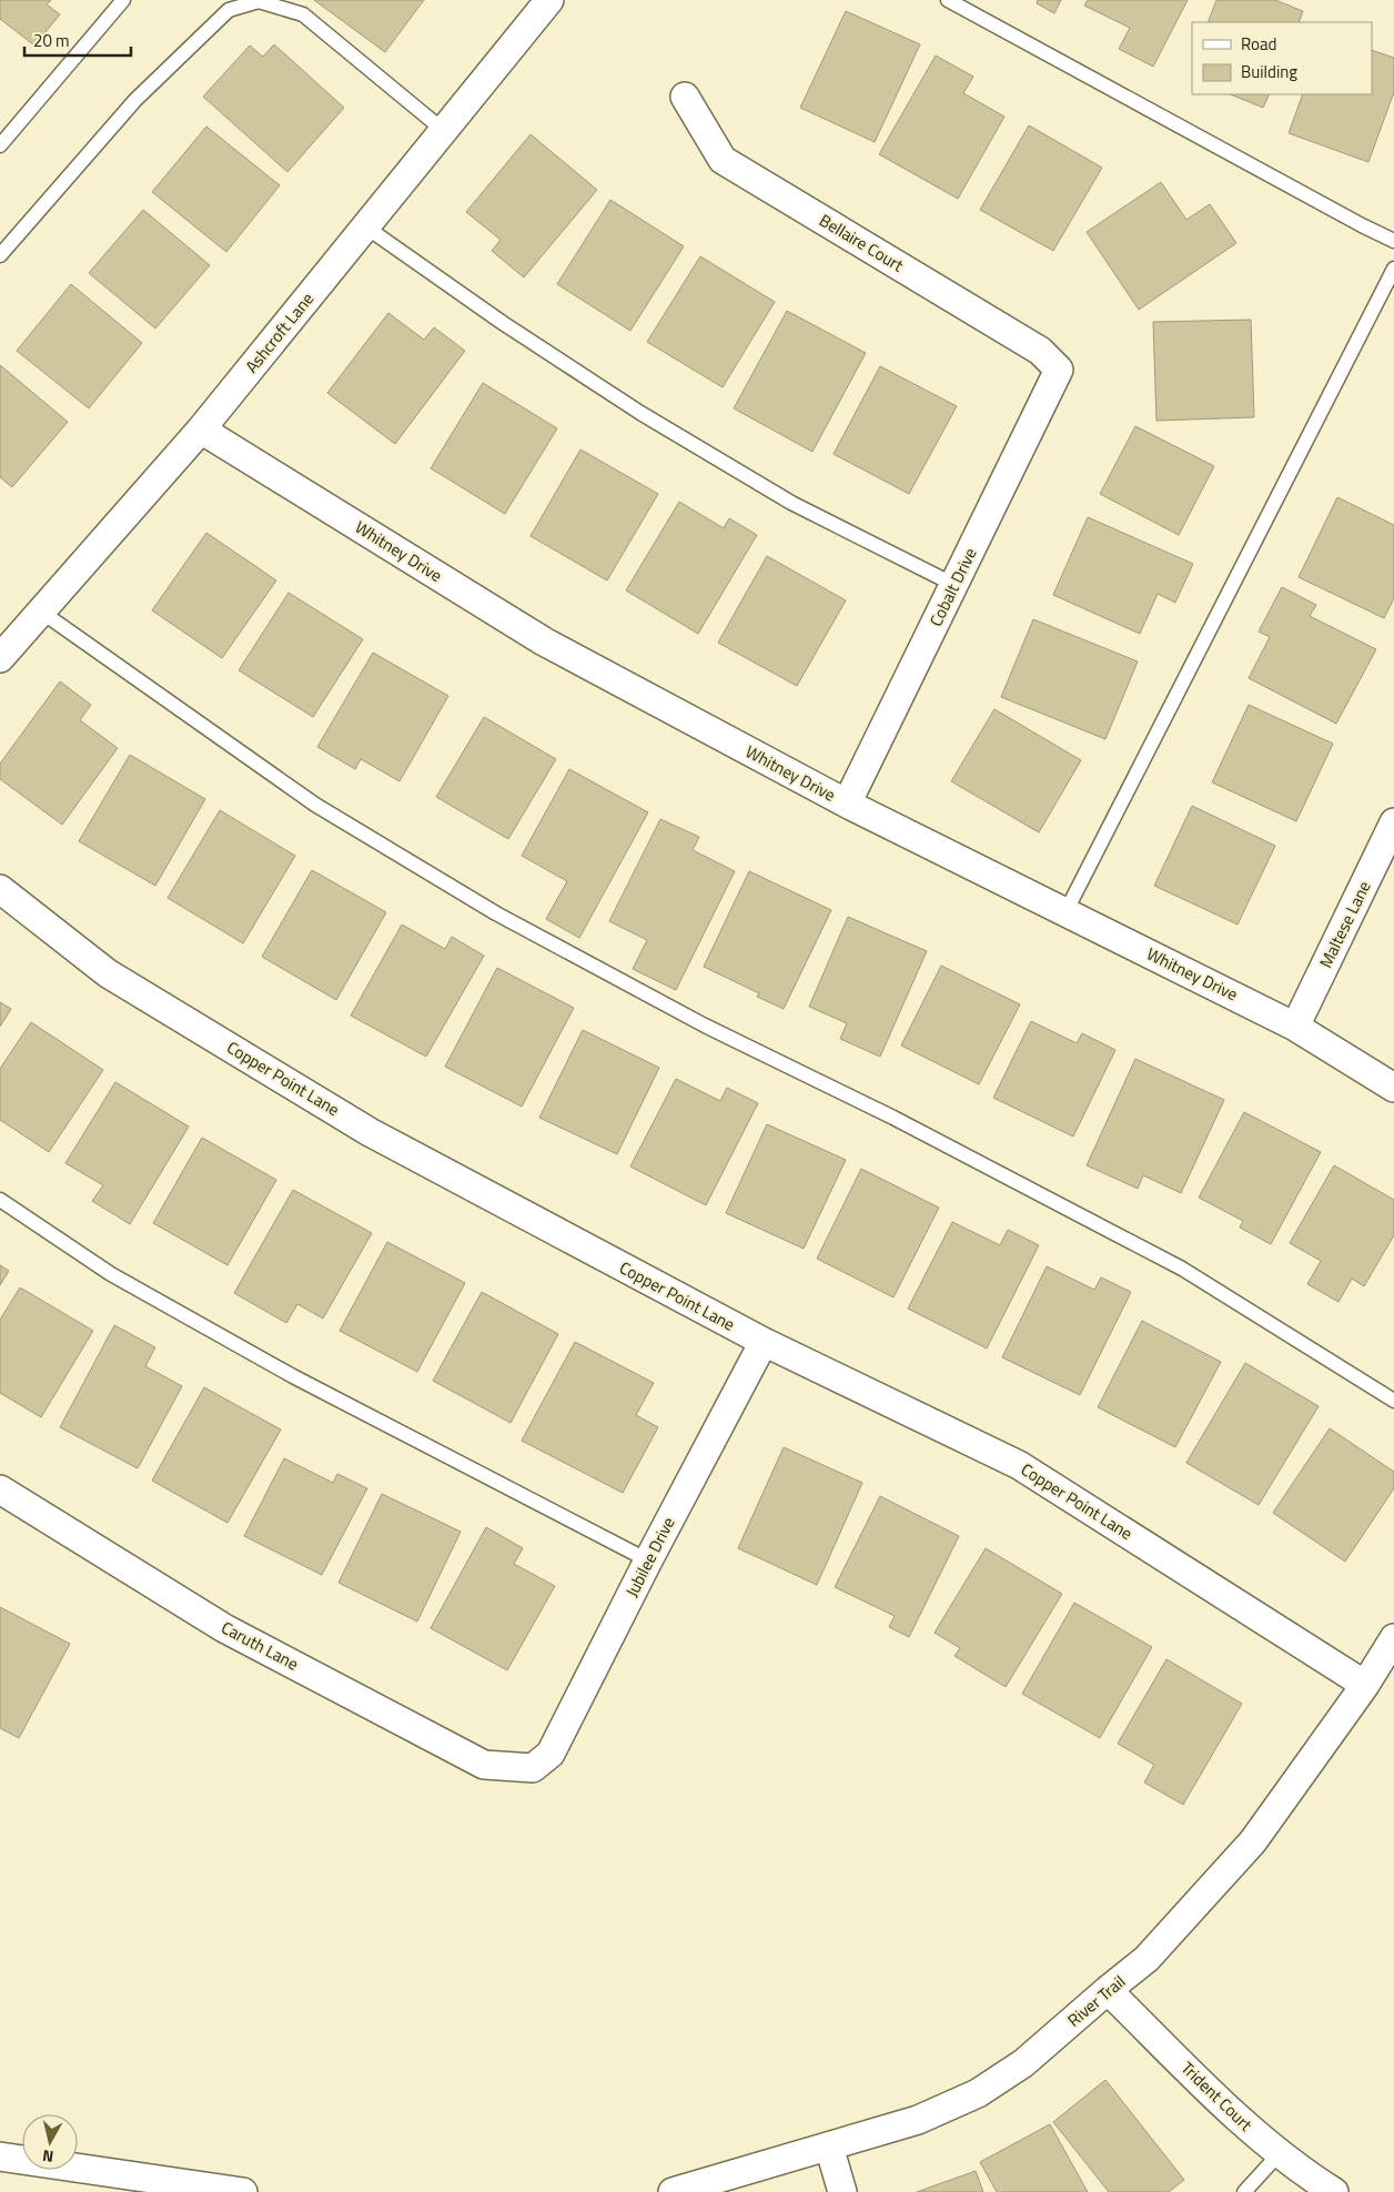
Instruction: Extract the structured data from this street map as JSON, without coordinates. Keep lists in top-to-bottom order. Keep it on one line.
{"streets":{"street":["Bellaire Court","Ashcroft Lane","Whitney Drive","Cobalt Drive","Maltese Lane","Copper Point Lane","Jubilee Drive","Caruth Lane","River Trail","Trident Court"]},"crossings":[["Bellaire Court","Cobalt Drive"],["Ashcroft Lane","Whitney Drive"],["Whitney Drive","Cobalt Drive"],["Whitney Drive","Maltese Lane"],["Copper Point Lane","Jubilee Drive"],["Copper Point Lane","River Trail"],["Jubilee Drive","Caruth Lane"],["River Trail","Trident Court"]],"legend":["Road","Building"],"scale_bar":"20 m","north":"bottom"}
